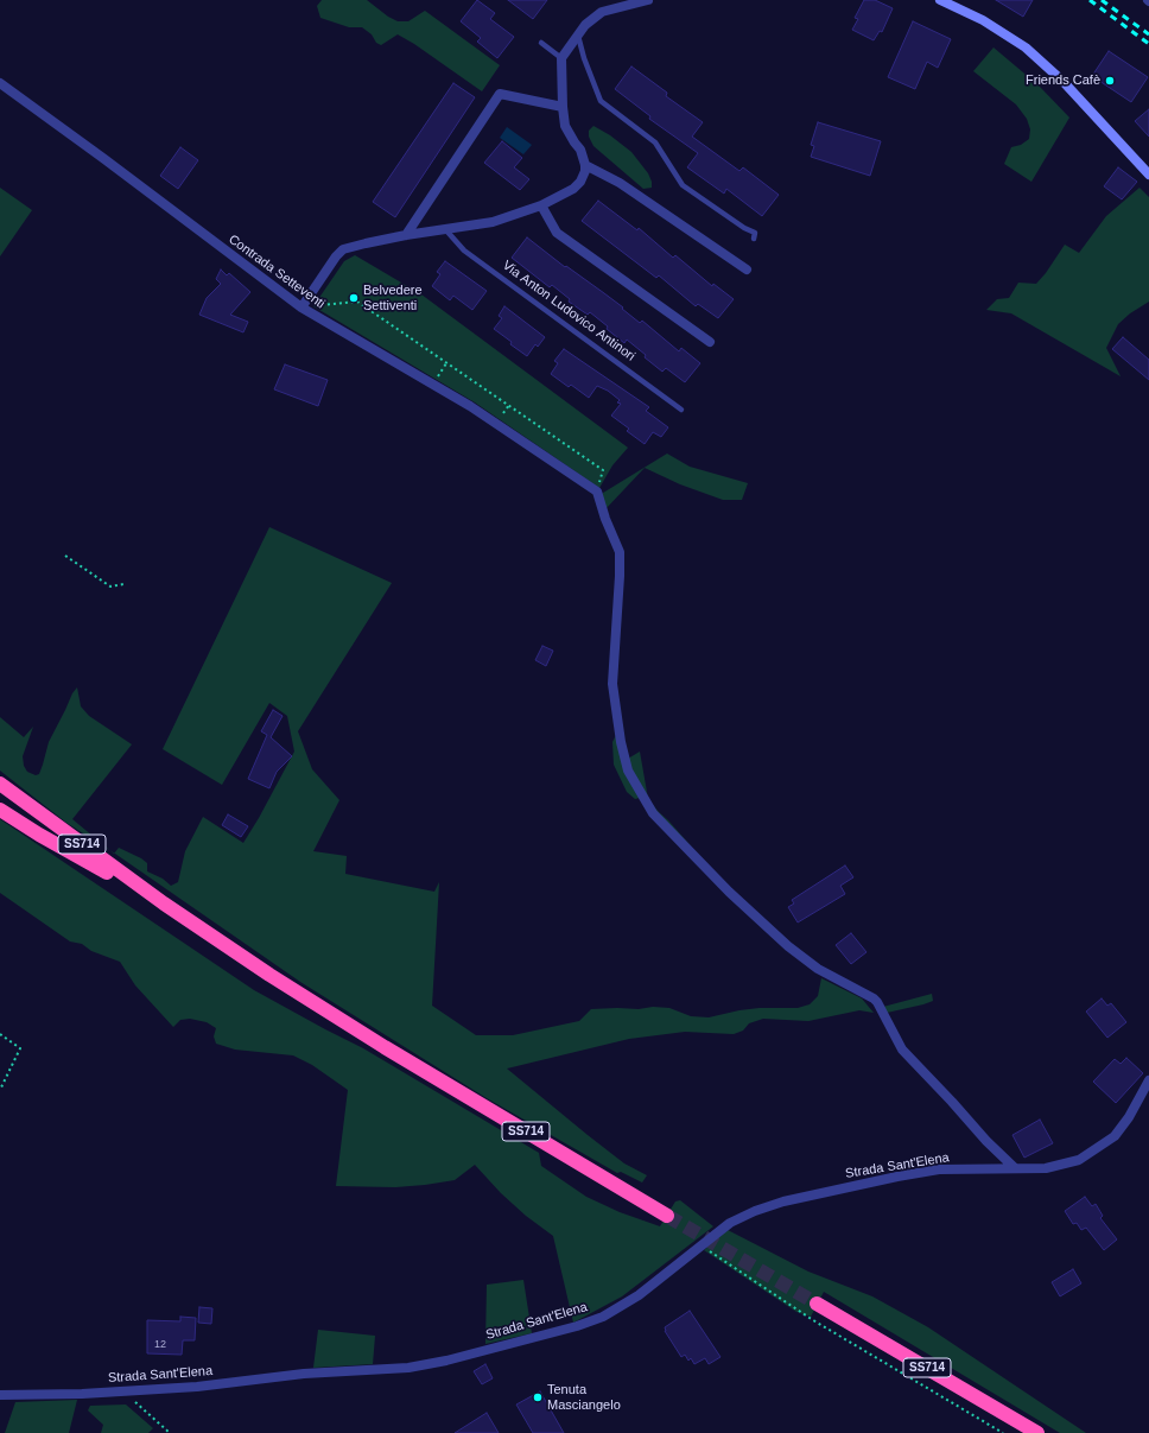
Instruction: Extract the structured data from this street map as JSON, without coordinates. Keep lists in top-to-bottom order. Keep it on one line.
{"streets":{"highway":["SS714"],"street":["Contrada Setteventi","Strada Sant'Elena"],"lane":["Via Anton Ludovico Antinori"]},"places":["Friends Cafè","Belvedere Settiventi","Tenuta Masciangelo"],"house_numbers":["12"]}
